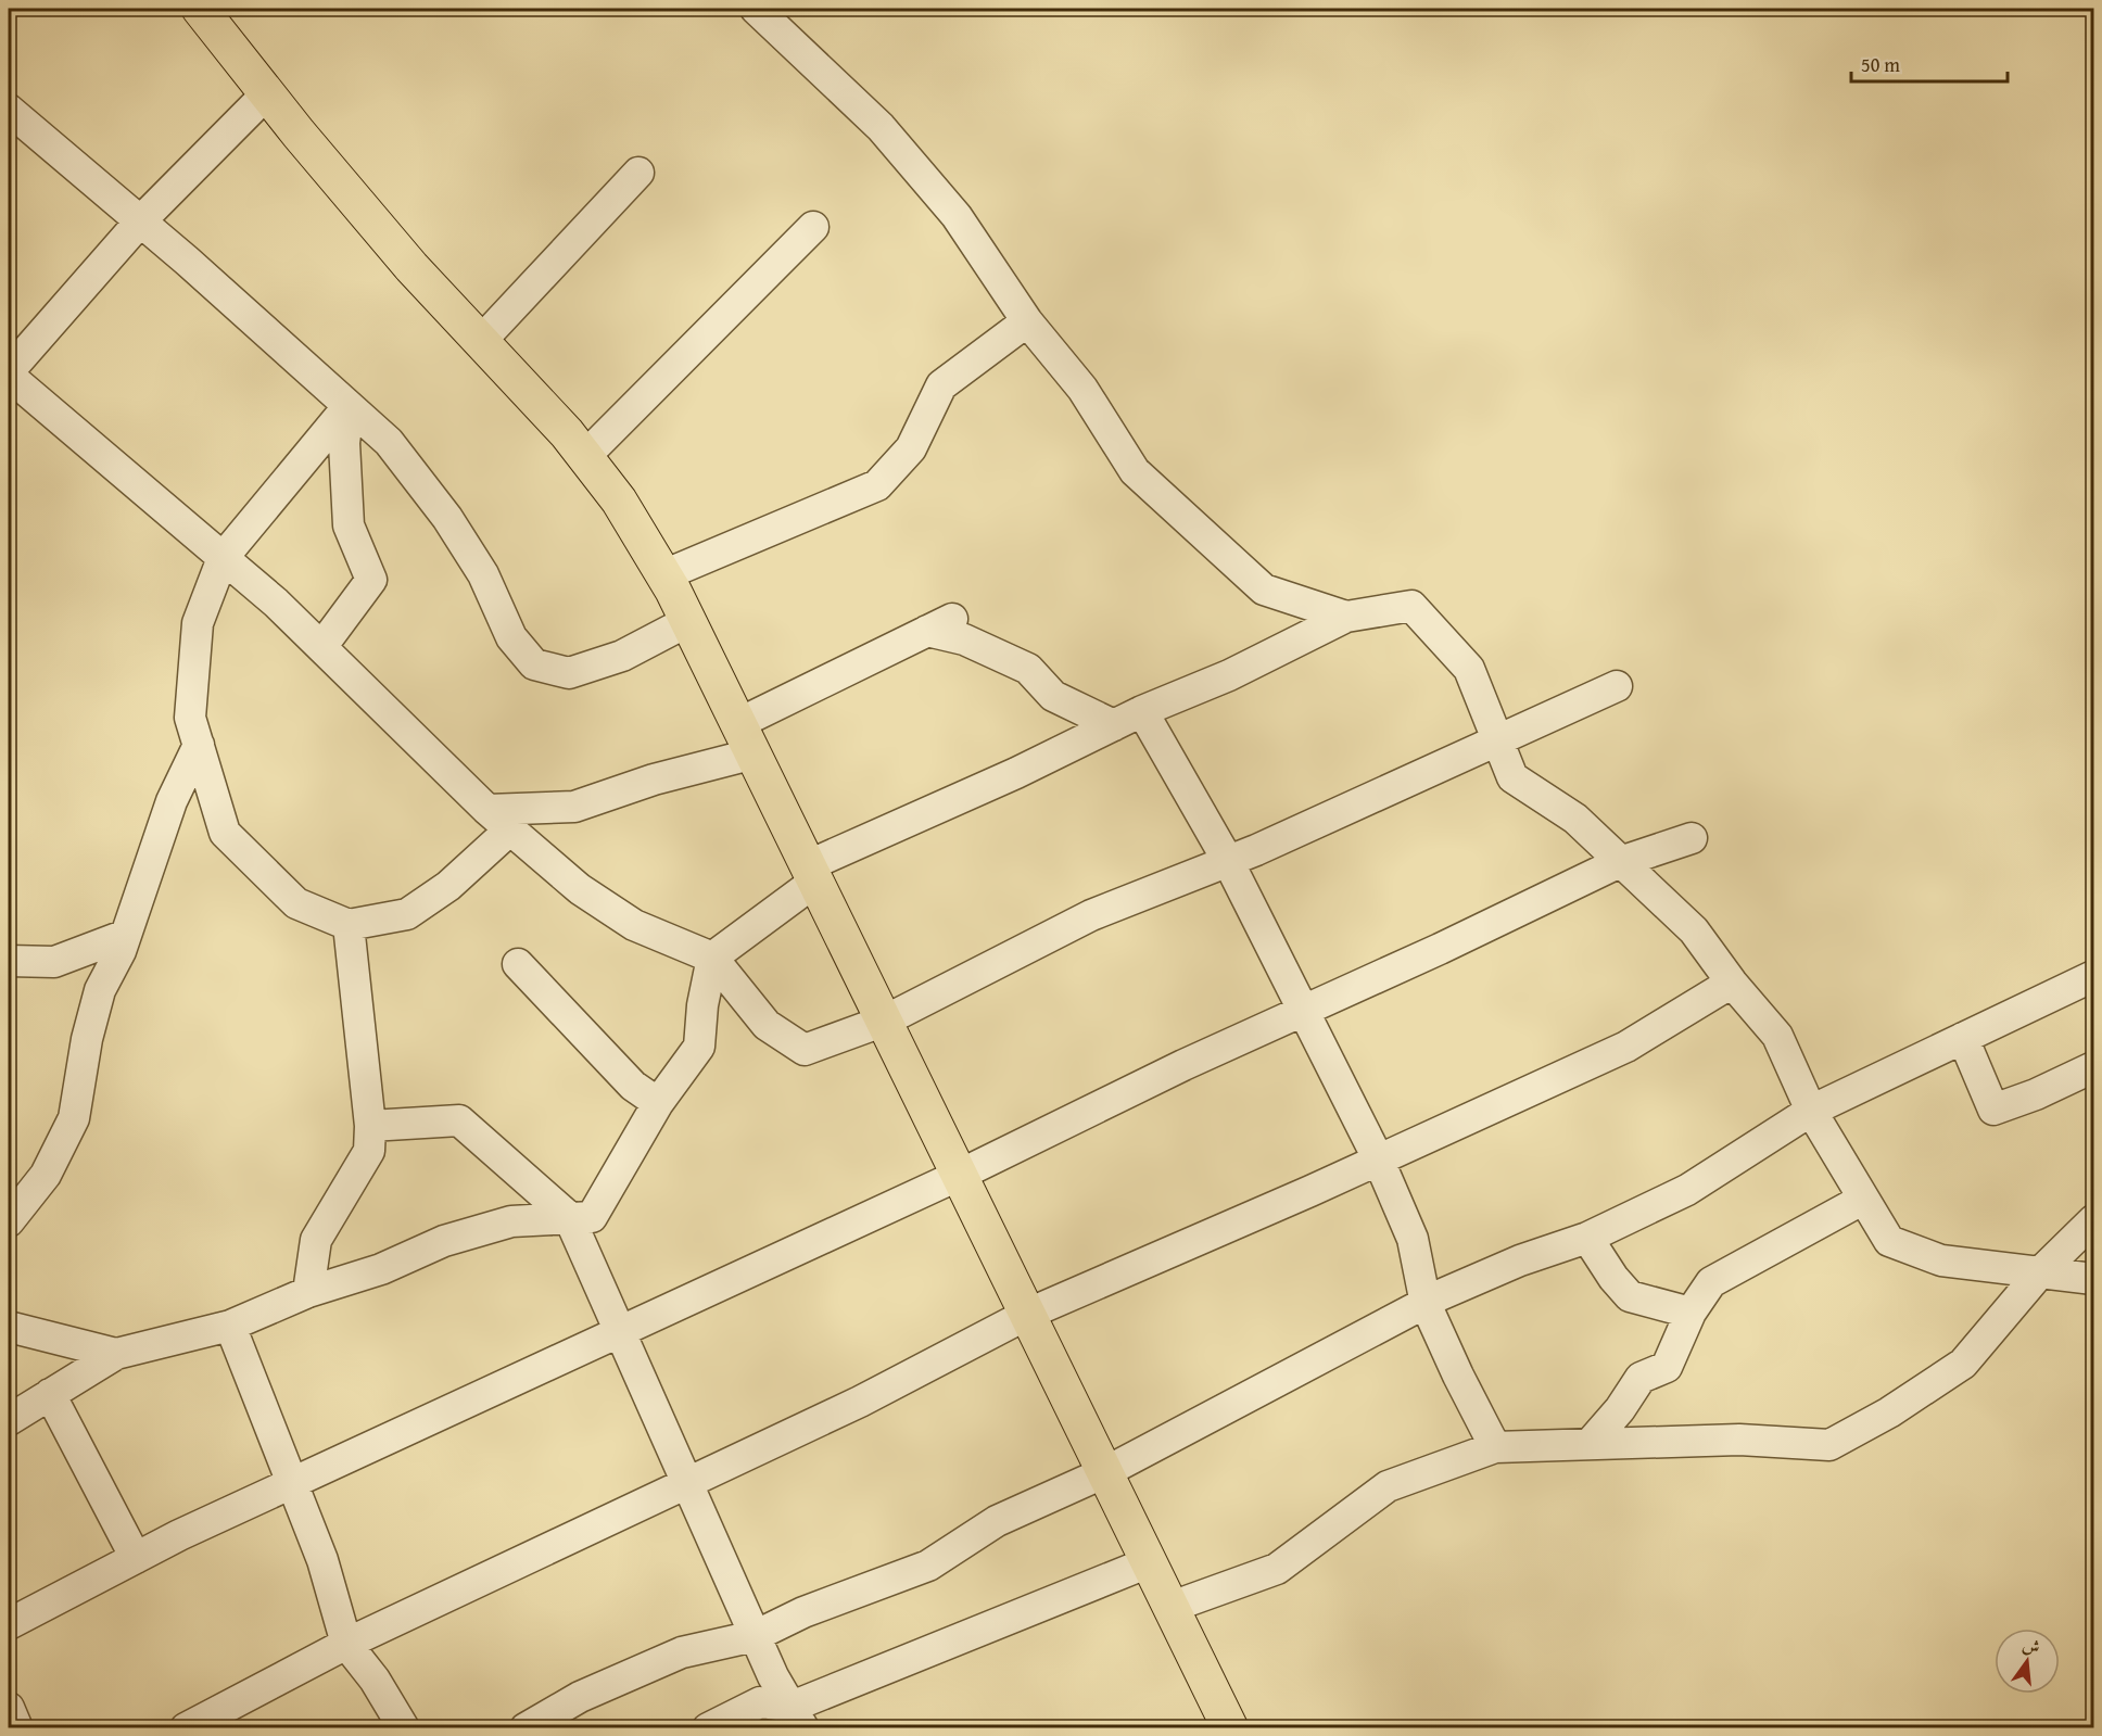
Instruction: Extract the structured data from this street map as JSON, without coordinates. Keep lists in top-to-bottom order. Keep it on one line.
{"scale_bar":"50 m","north":"top"}
